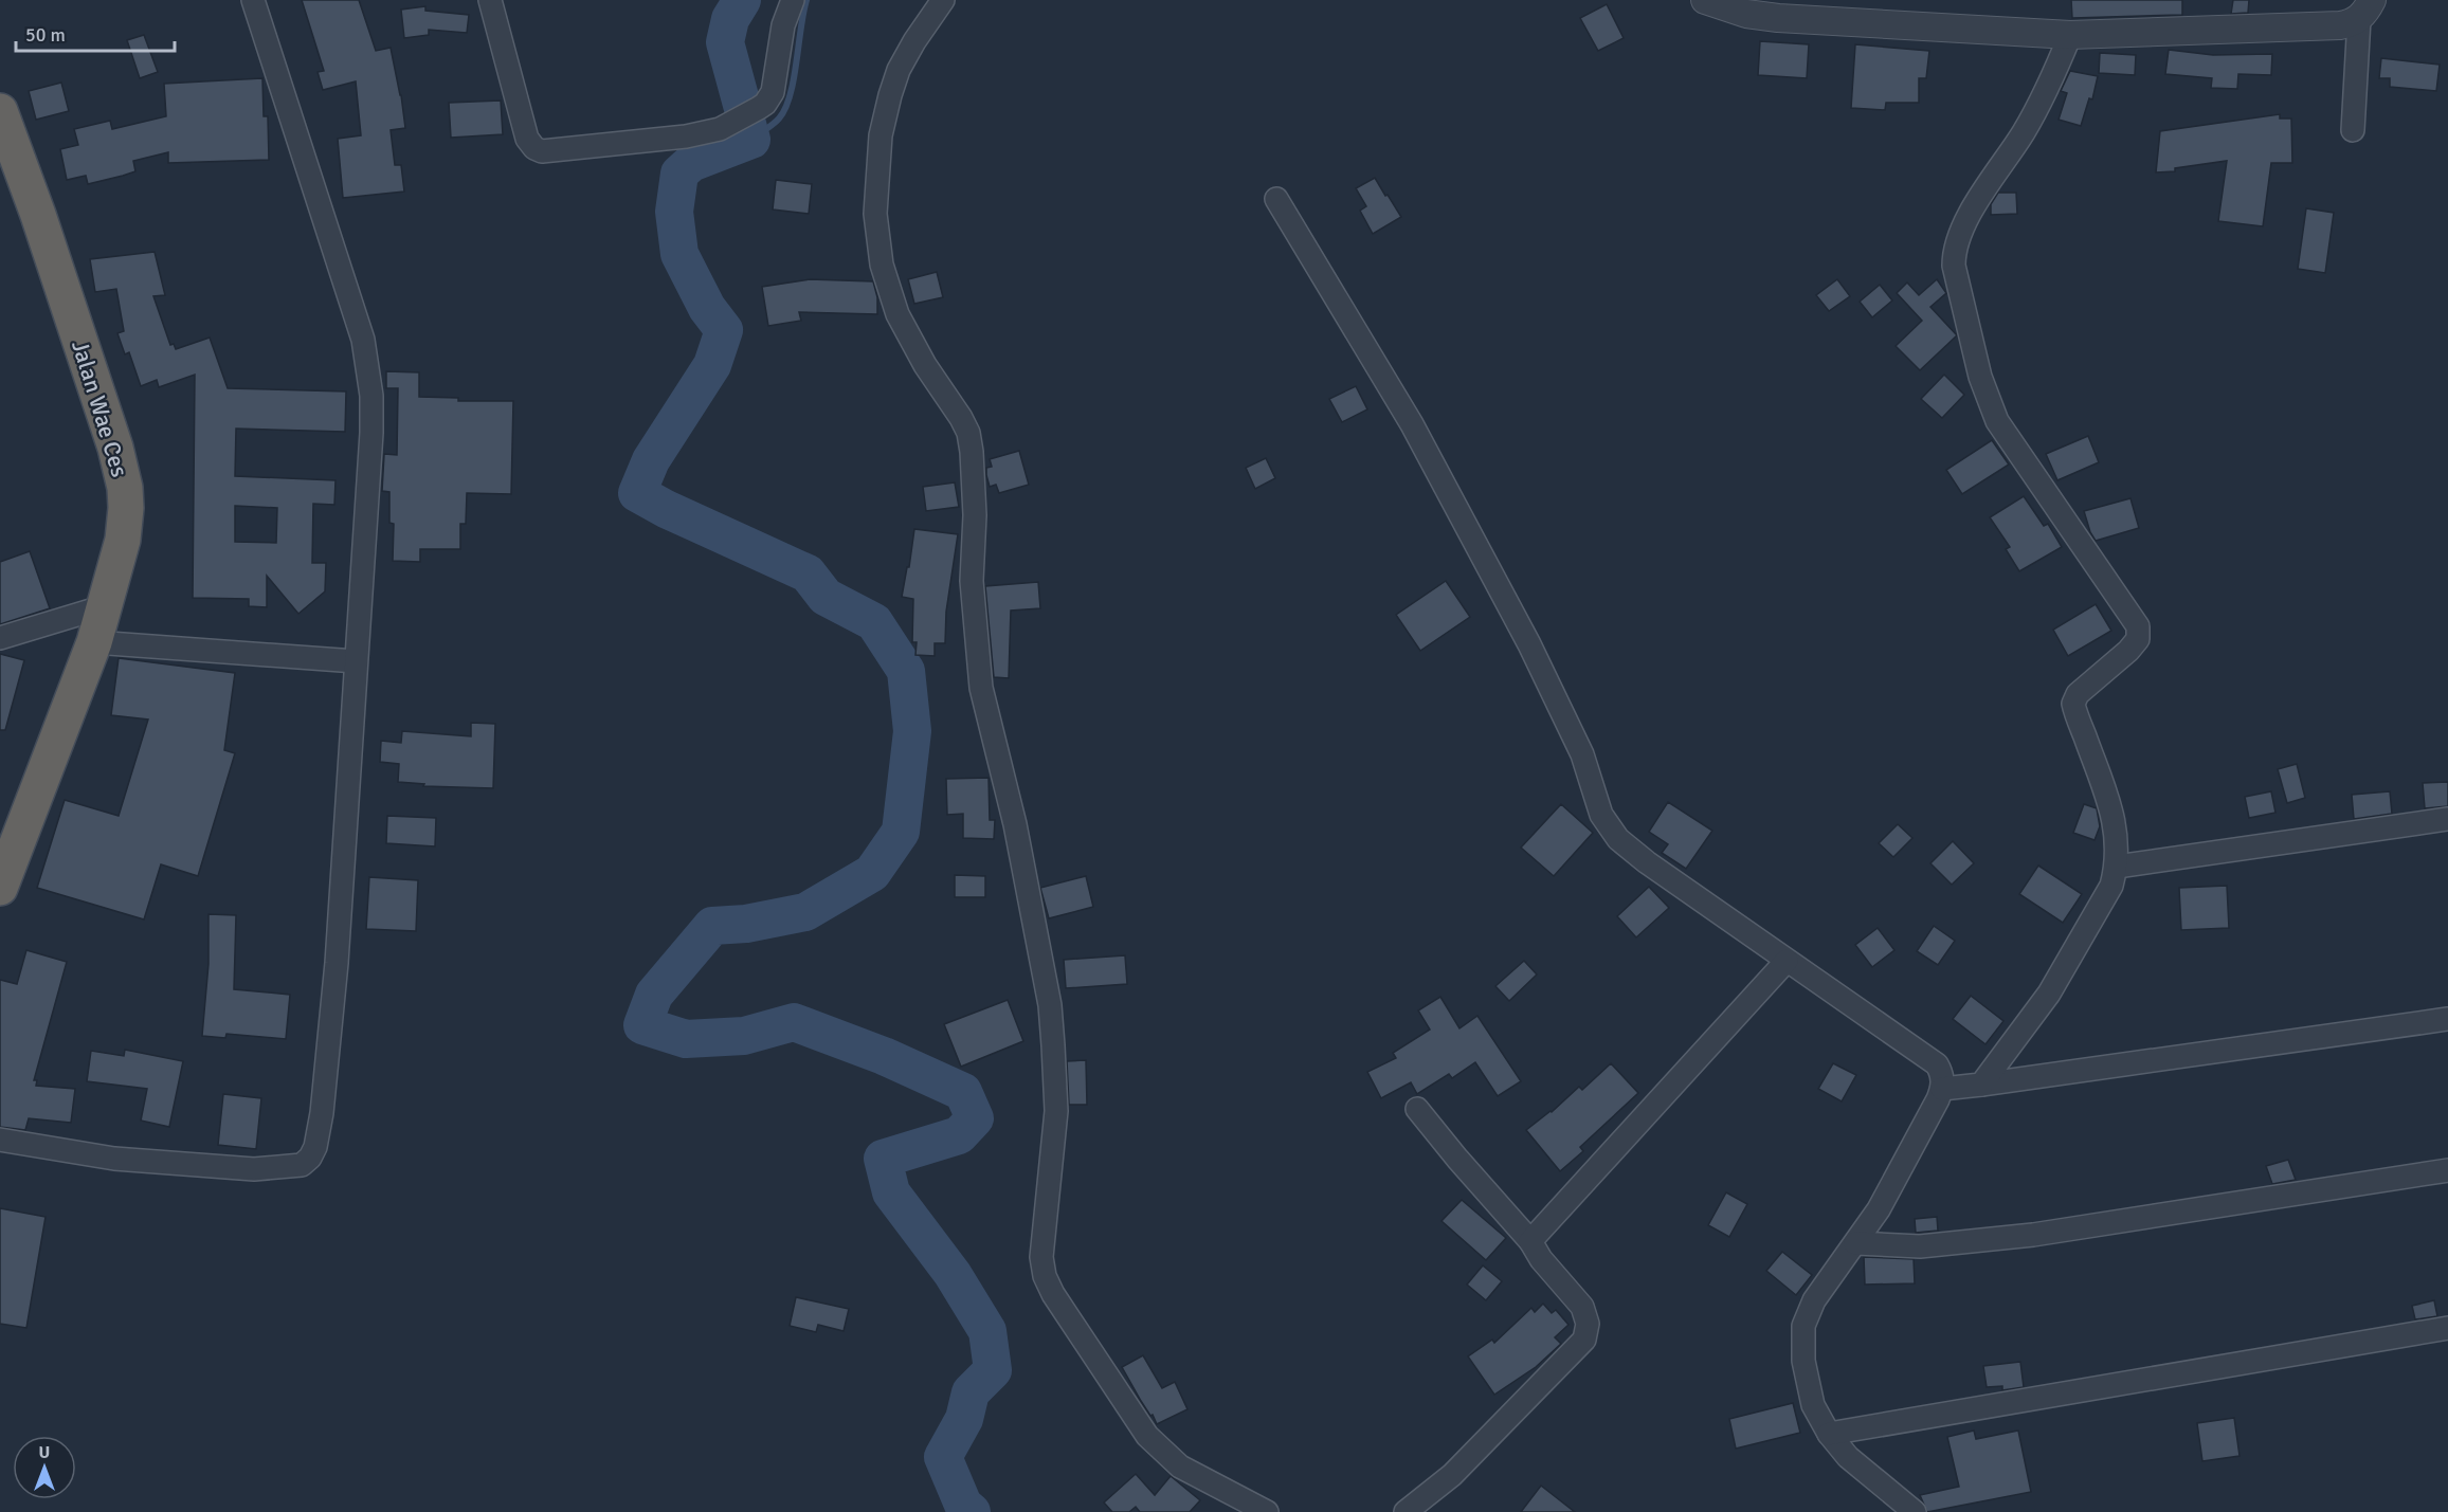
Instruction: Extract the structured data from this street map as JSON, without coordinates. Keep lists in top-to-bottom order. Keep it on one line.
{"streets":{"highway":["Jalan Wae Ces"]},"scale_bar":"50 m","north":"top"}
